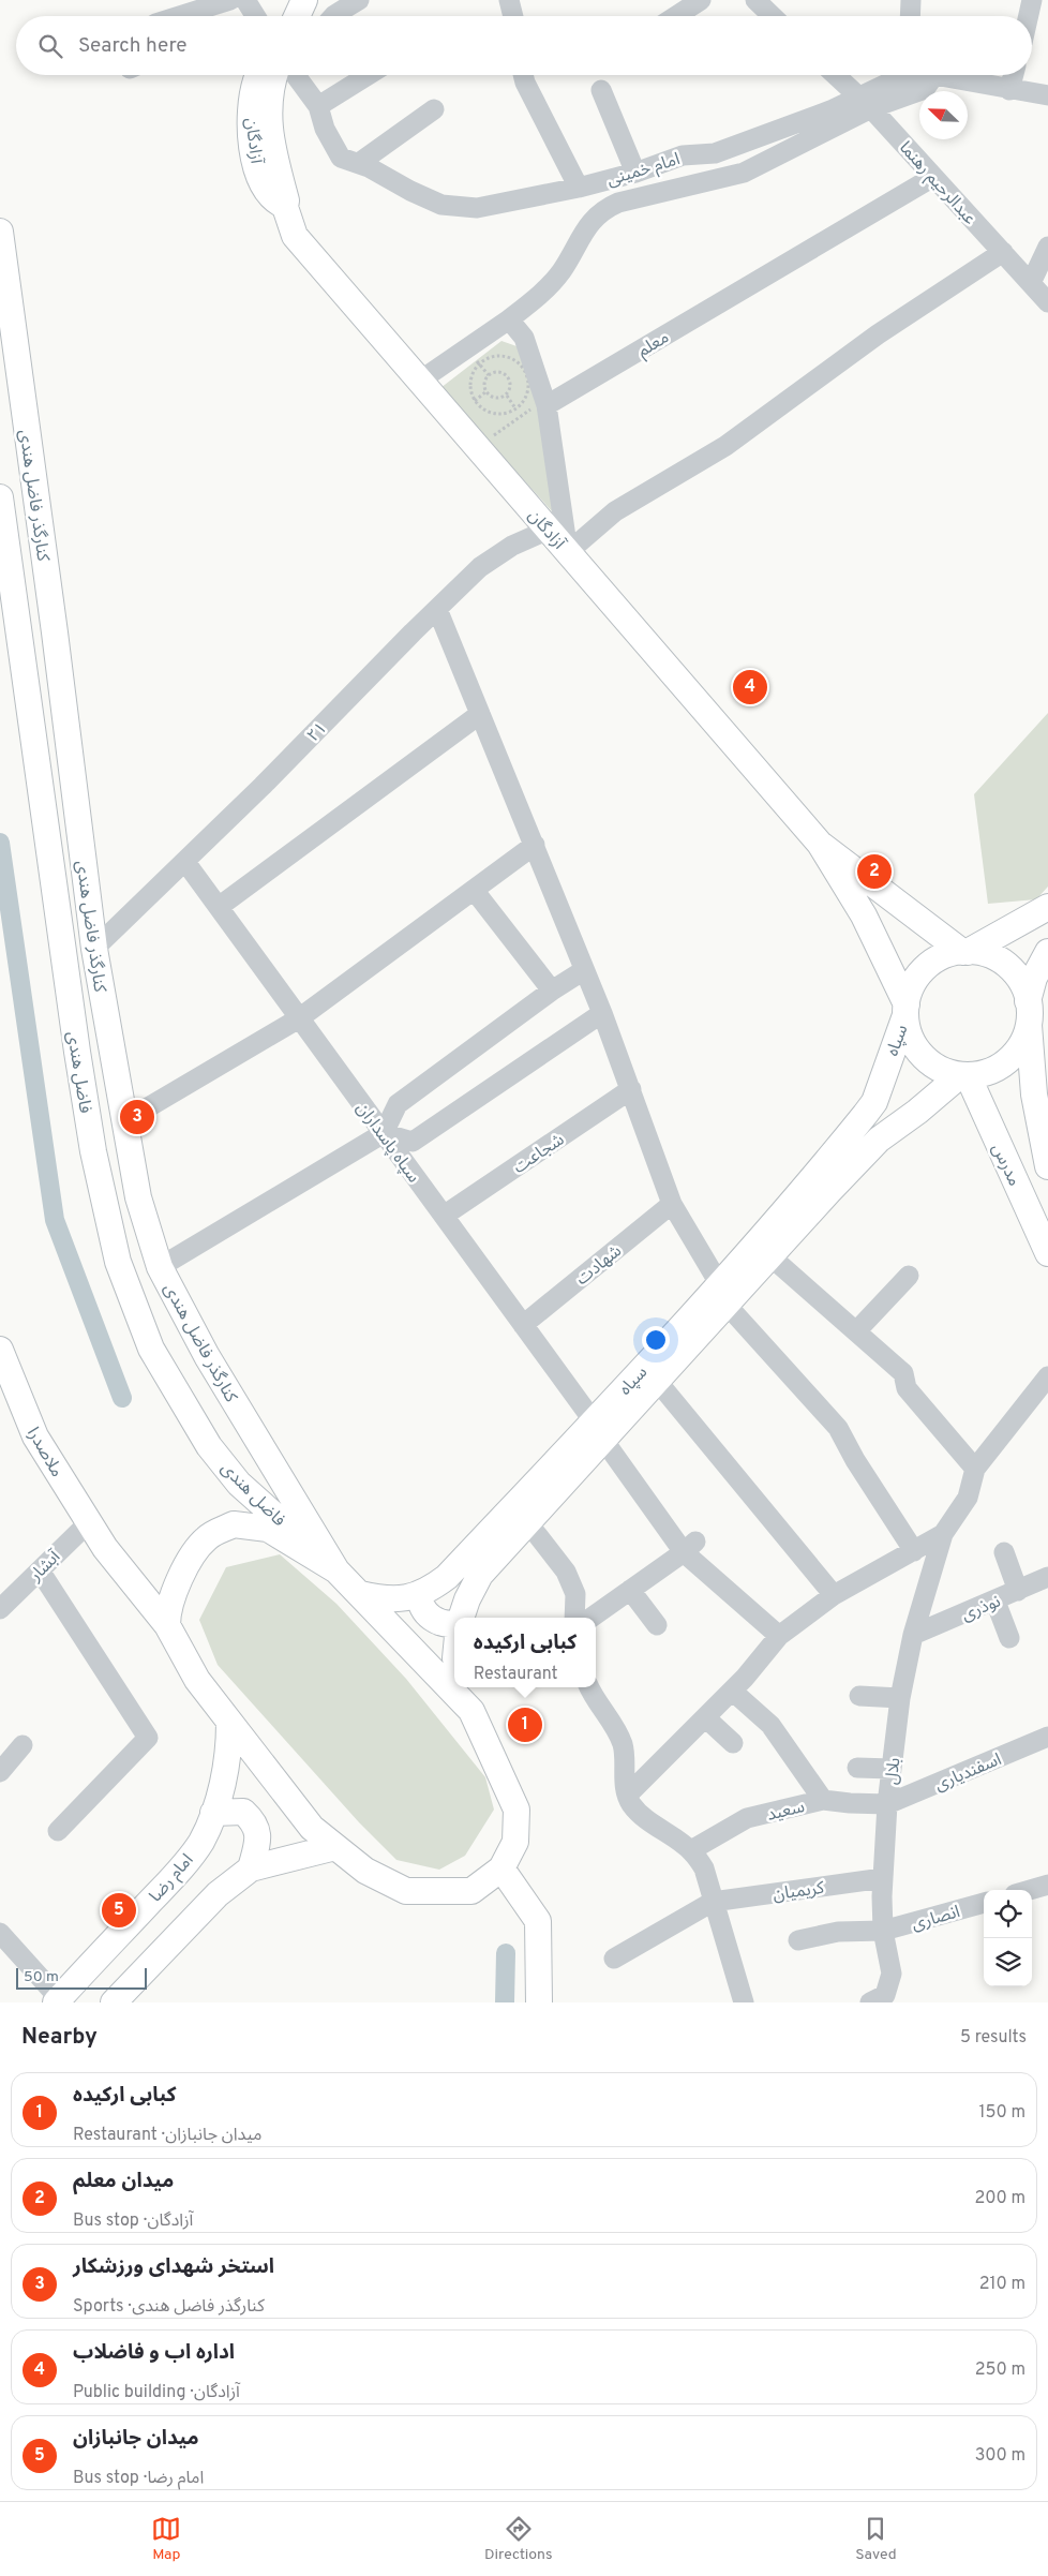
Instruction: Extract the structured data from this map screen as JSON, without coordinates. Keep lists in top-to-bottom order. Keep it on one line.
{"streets":{"main road":["آزادگان","کنارگذر فاضل هندی","سپاه","فاضل هندی","مدرس","ملاصدرا","امام رضا"],"street":["امام خمینی","عبدالرحیم رهنما","معلم","۲۱","سپاه پاسداران","شجاعت","شهادت","آبشار","نوذری","بلال","اسفندیاری","سعید","کریمیان","انصاری"]},"crossings":[["آزادگان","۲۱"],["امام خمینی","عبدالرحیم رهنما"],["عبدالرحیم رهنما","معلم"],["کنارگذر فاضل هندی","۲۱"],["کنارگذر فاضل هندی","فاضل هندی"],["۲۱","سپاه پاسداران"],["سپاه","سپاه پاسداران"],["سپاه","مدرس"],["سپاه پاسداران","شجاعت"],["سپاه پاسداران","شهادت"],["سپاه پاسداران","بلال"],["ملاصدرا","آبشار"],["ملاصدرا","امام رضا"],["نوذری","بلال"],["بلال","اسفندیاری"],["بلال","سعید"],["بلال","کریمیان"],["بلال","انصاری"],["اسفندیاری","سعید"]],"scale_bar":"50 m","north":"top left","page":{"search":"Search here","pins":["4","2","3","1","5"],"popup":["کبابی ارکیده","Restaurant"],"scale":"50 m","heading":["Nearby","5 results"],"list":[{"mark":"1","name":"کبابی ارکیده","note":"Restaurant · میدان جانبازان","value":"150 m"},{"mark":"2","name":"میدان معلم","note":"Bus stop · آزادگان","value":"200 m"},{"mark":"3","name":"استخر شهدای ورزشکار","note":"Sports · کنارگذر فاضل هندی","value":"210 m"},{"mark":"4","name":"اداره اب و فاضلاب","note":"Public building · آزادگان","value":"250 m"},{"mark":"5","name":"میدان جانبازان","note":"Bus stop · امام رضا","value":"300 m"}],"nav":["Map","Directions","Saved"]}}
